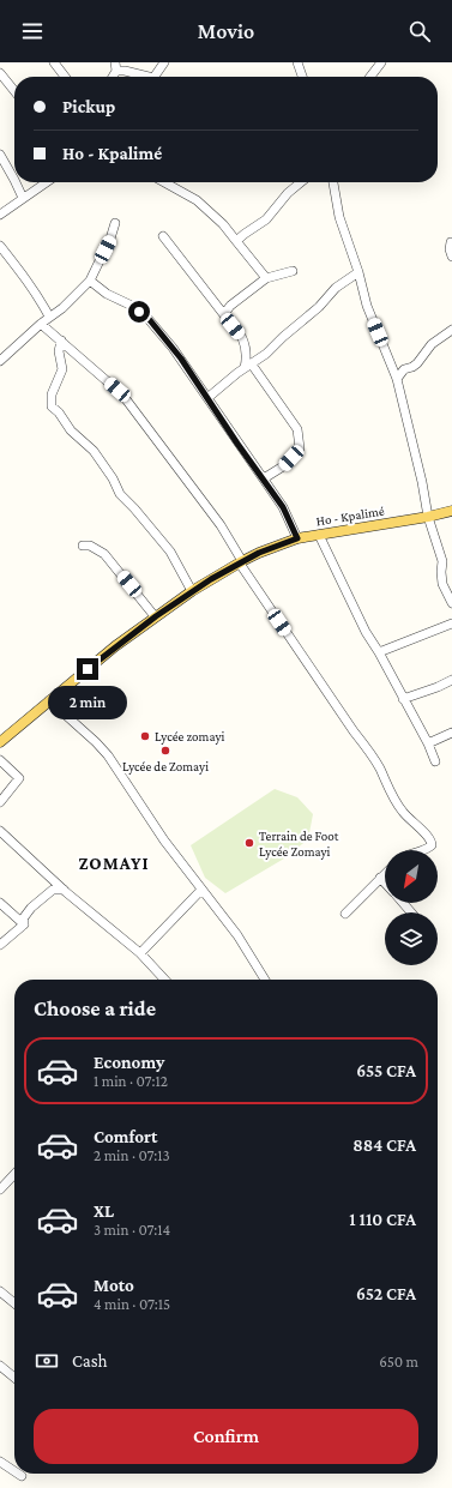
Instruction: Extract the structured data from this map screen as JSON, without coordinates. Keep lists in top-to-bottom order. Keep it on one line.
{"streets":{"main road":["Ho - Kpalimé"]},"districts":["ZOMAYI"],"places":["Lycée zomayi","Lycée de Zomayi","Terrain de Foot Lycée Zomayi"],"north":"bottom left","page":{"header":"Movio","banner":["Pickup","Ho - Kpalimé"],"bubble":"2 min","heading":"Choose a ride","list":[{"name":"Economy","note":"1 min · 07:12","value":"655 CFA"},{"name":"Comfort","note":"2 min · 07:13","value":"884 CFA"},{"name":"XL","note":"3 min · 07:14","value":"1 110 CFA"},{"name":"Moto","note":"4 min · 07:15","value":"652 CFA"}],"pay":["Cash","650 m"],"buttons":"Confirm"}}
